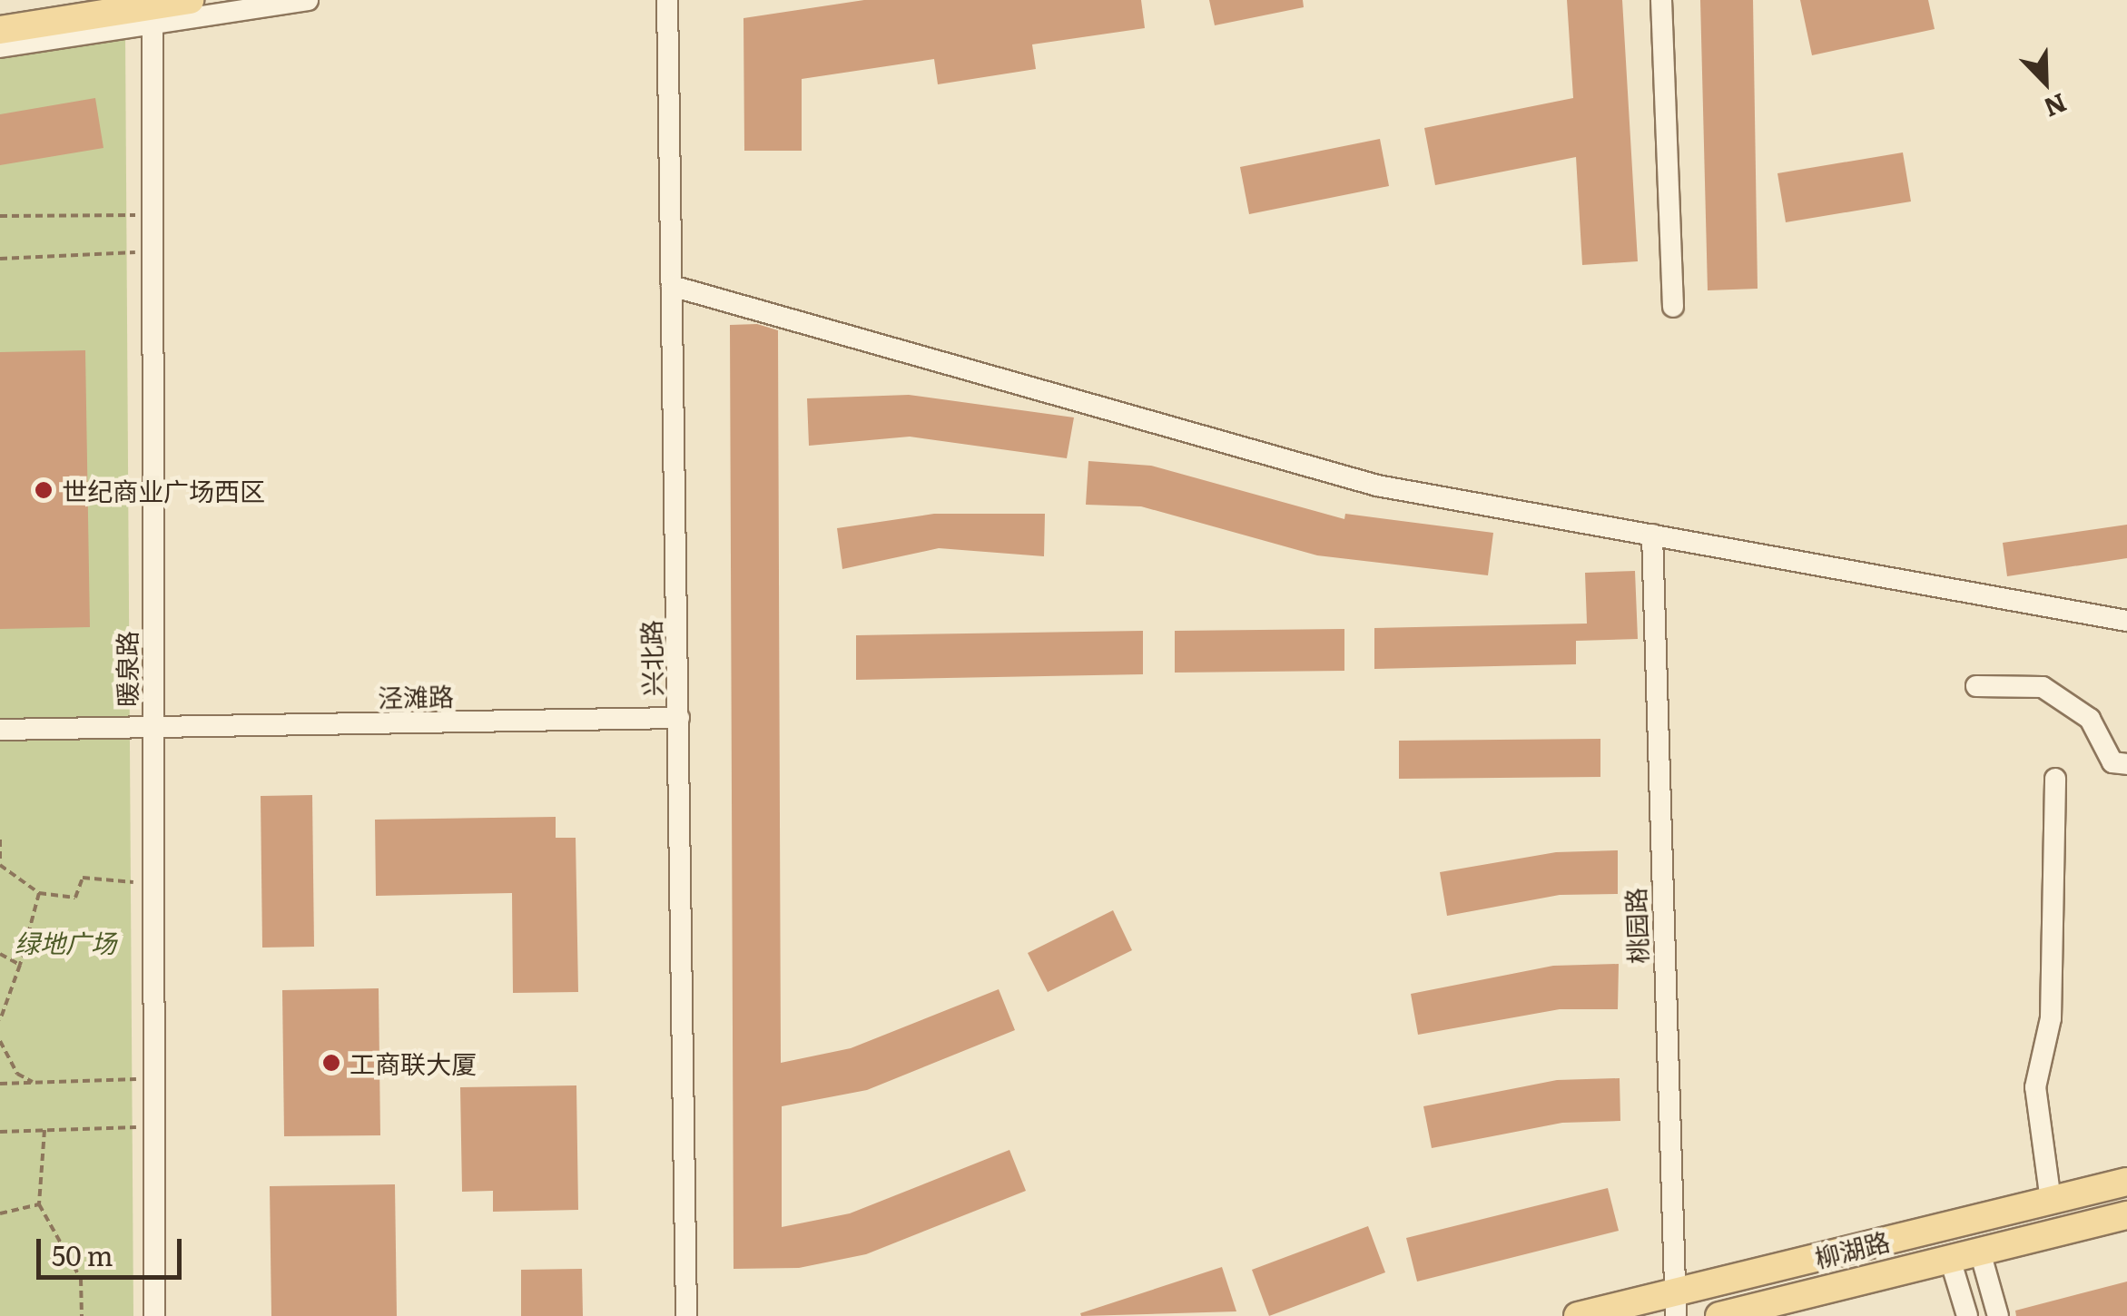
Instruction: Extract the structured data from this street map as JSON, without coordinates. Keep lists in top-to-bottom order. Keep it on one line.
{"streets":{"main road":["柳湖路"],"street":["兴北路","暖泉路","泾滩路","桃园路"]},"crossings":[["兴北路","泾滩路"],["暖泉路","泾滩路"],["桃园路","柳湖路"]],"parks":["绿地广场"],"places":["世纪商业广场西区","工商联大厦"],"scale_bar":"50 m","north":"bottom right"}
